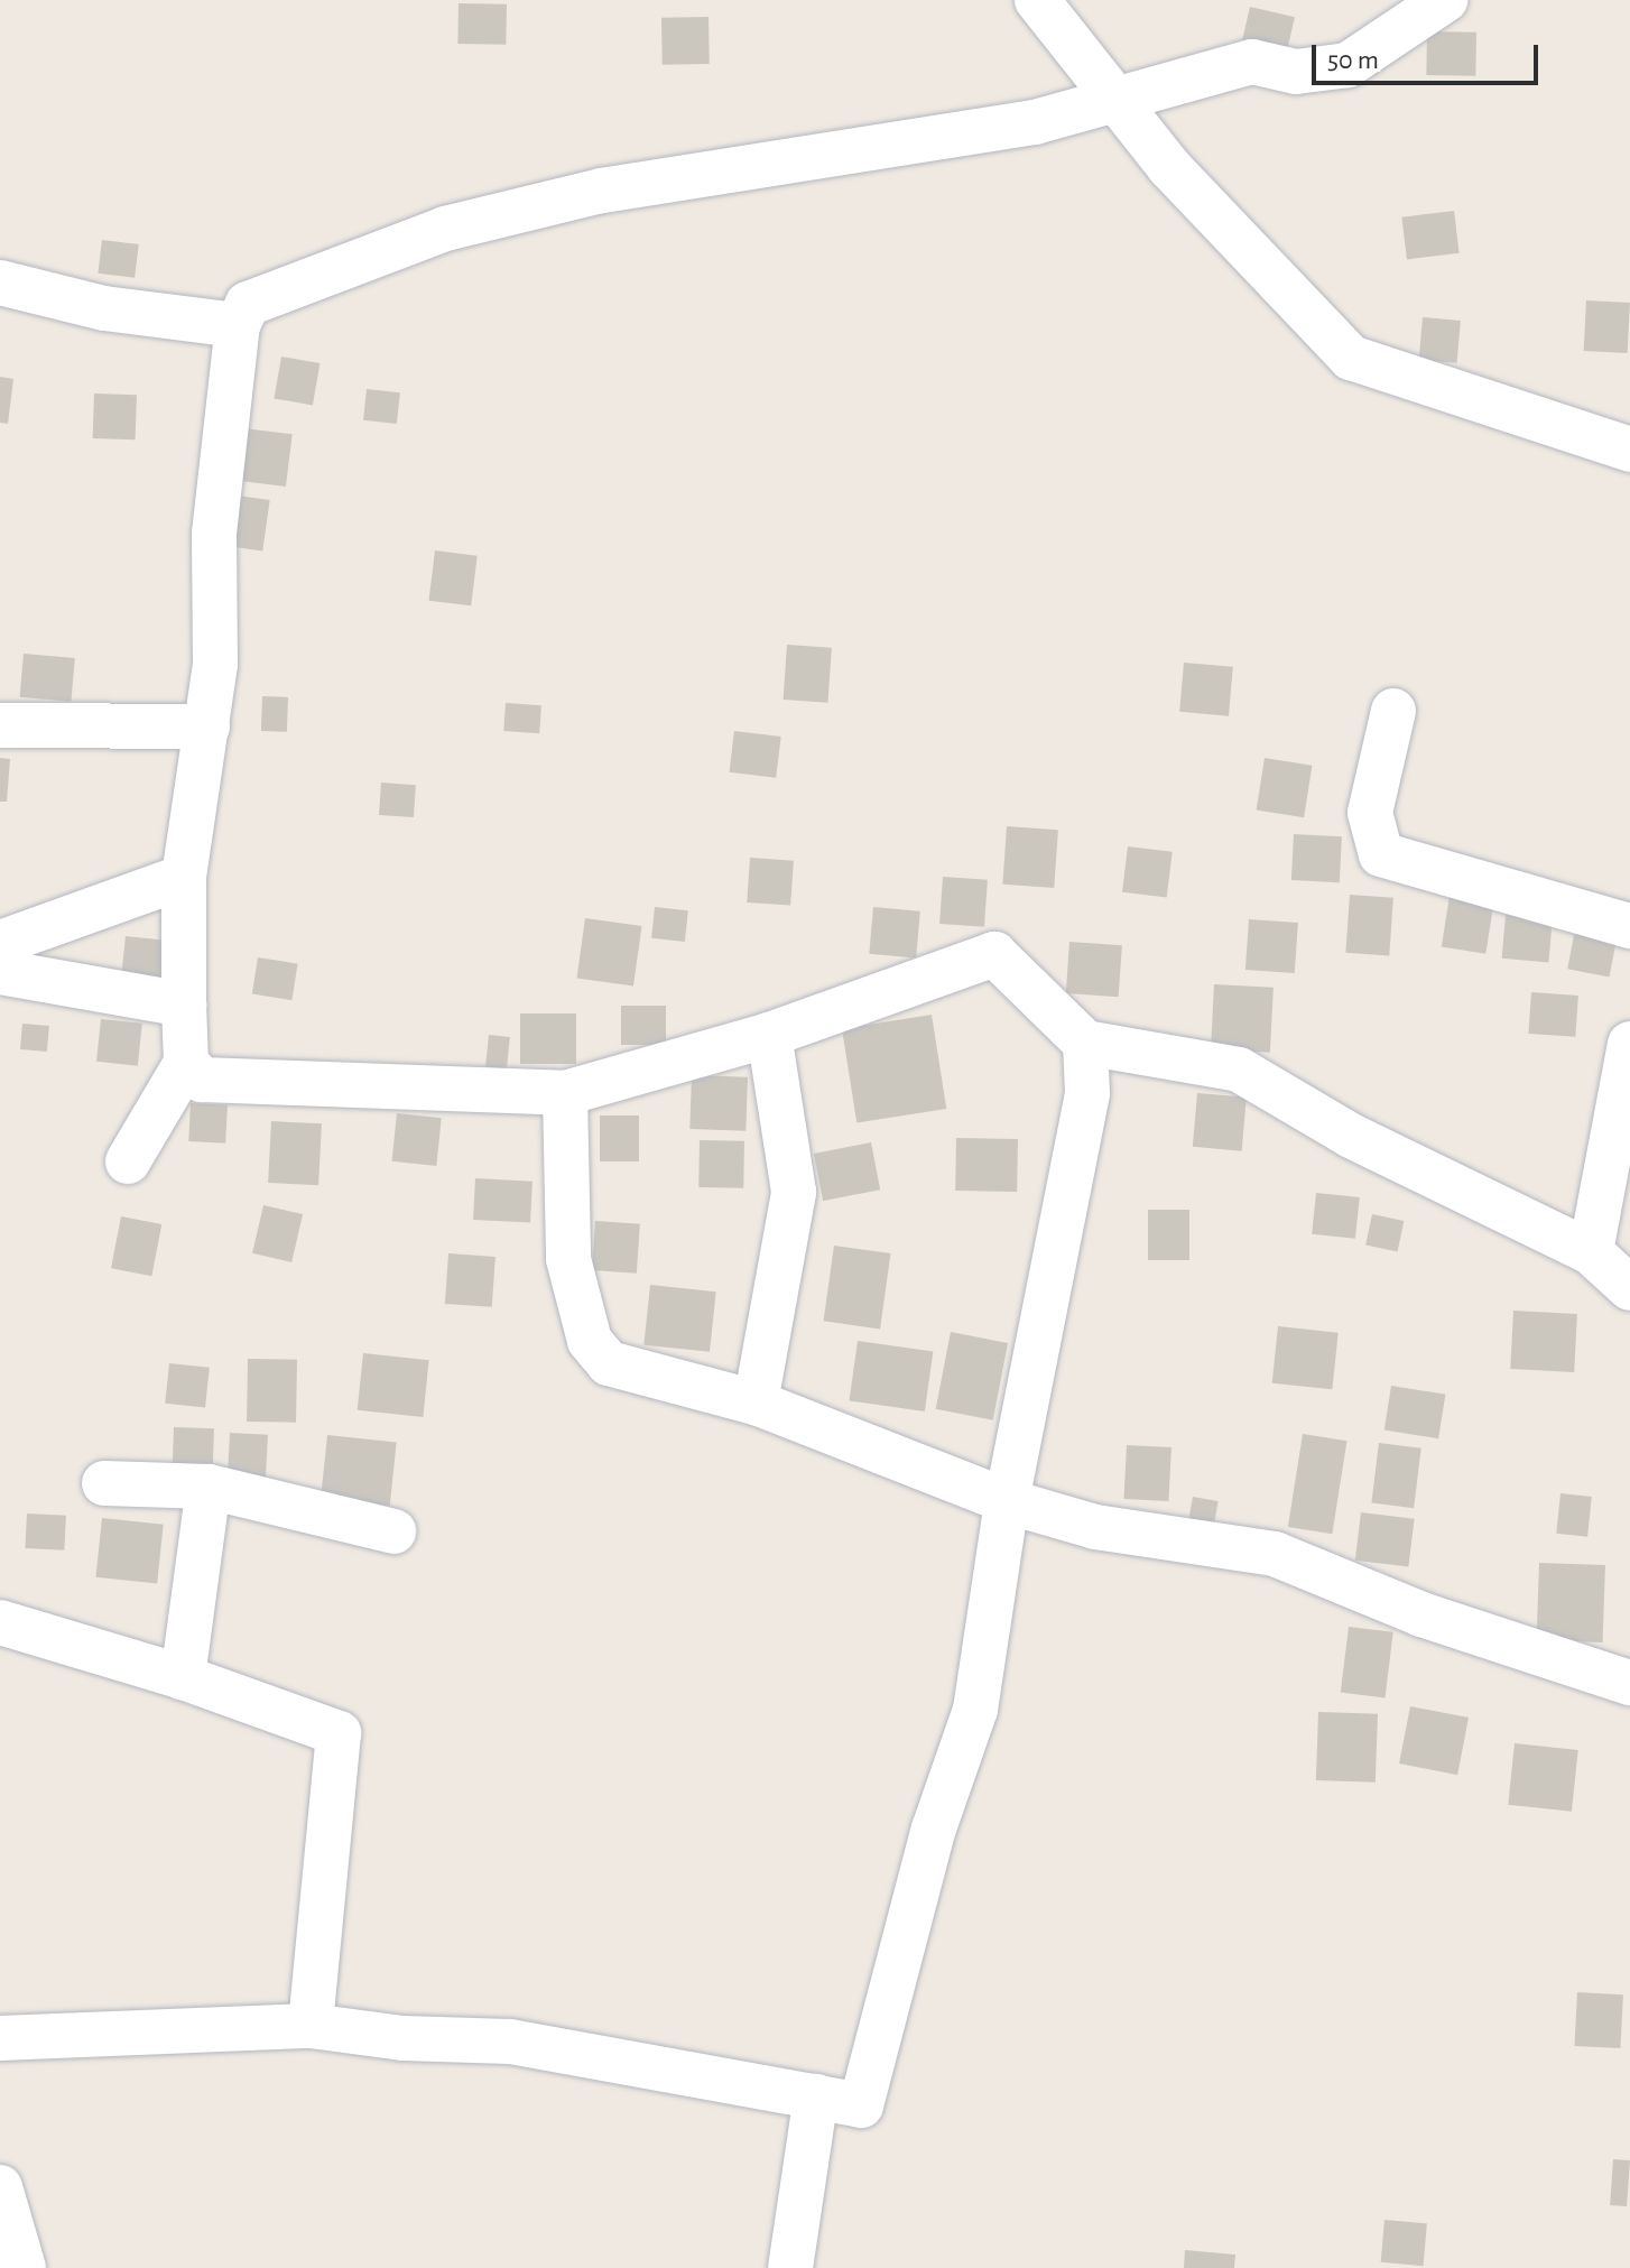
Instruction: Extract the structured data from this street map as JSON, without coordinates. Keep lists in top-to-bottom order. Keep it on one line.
{"scale_bar":"50 m"}
